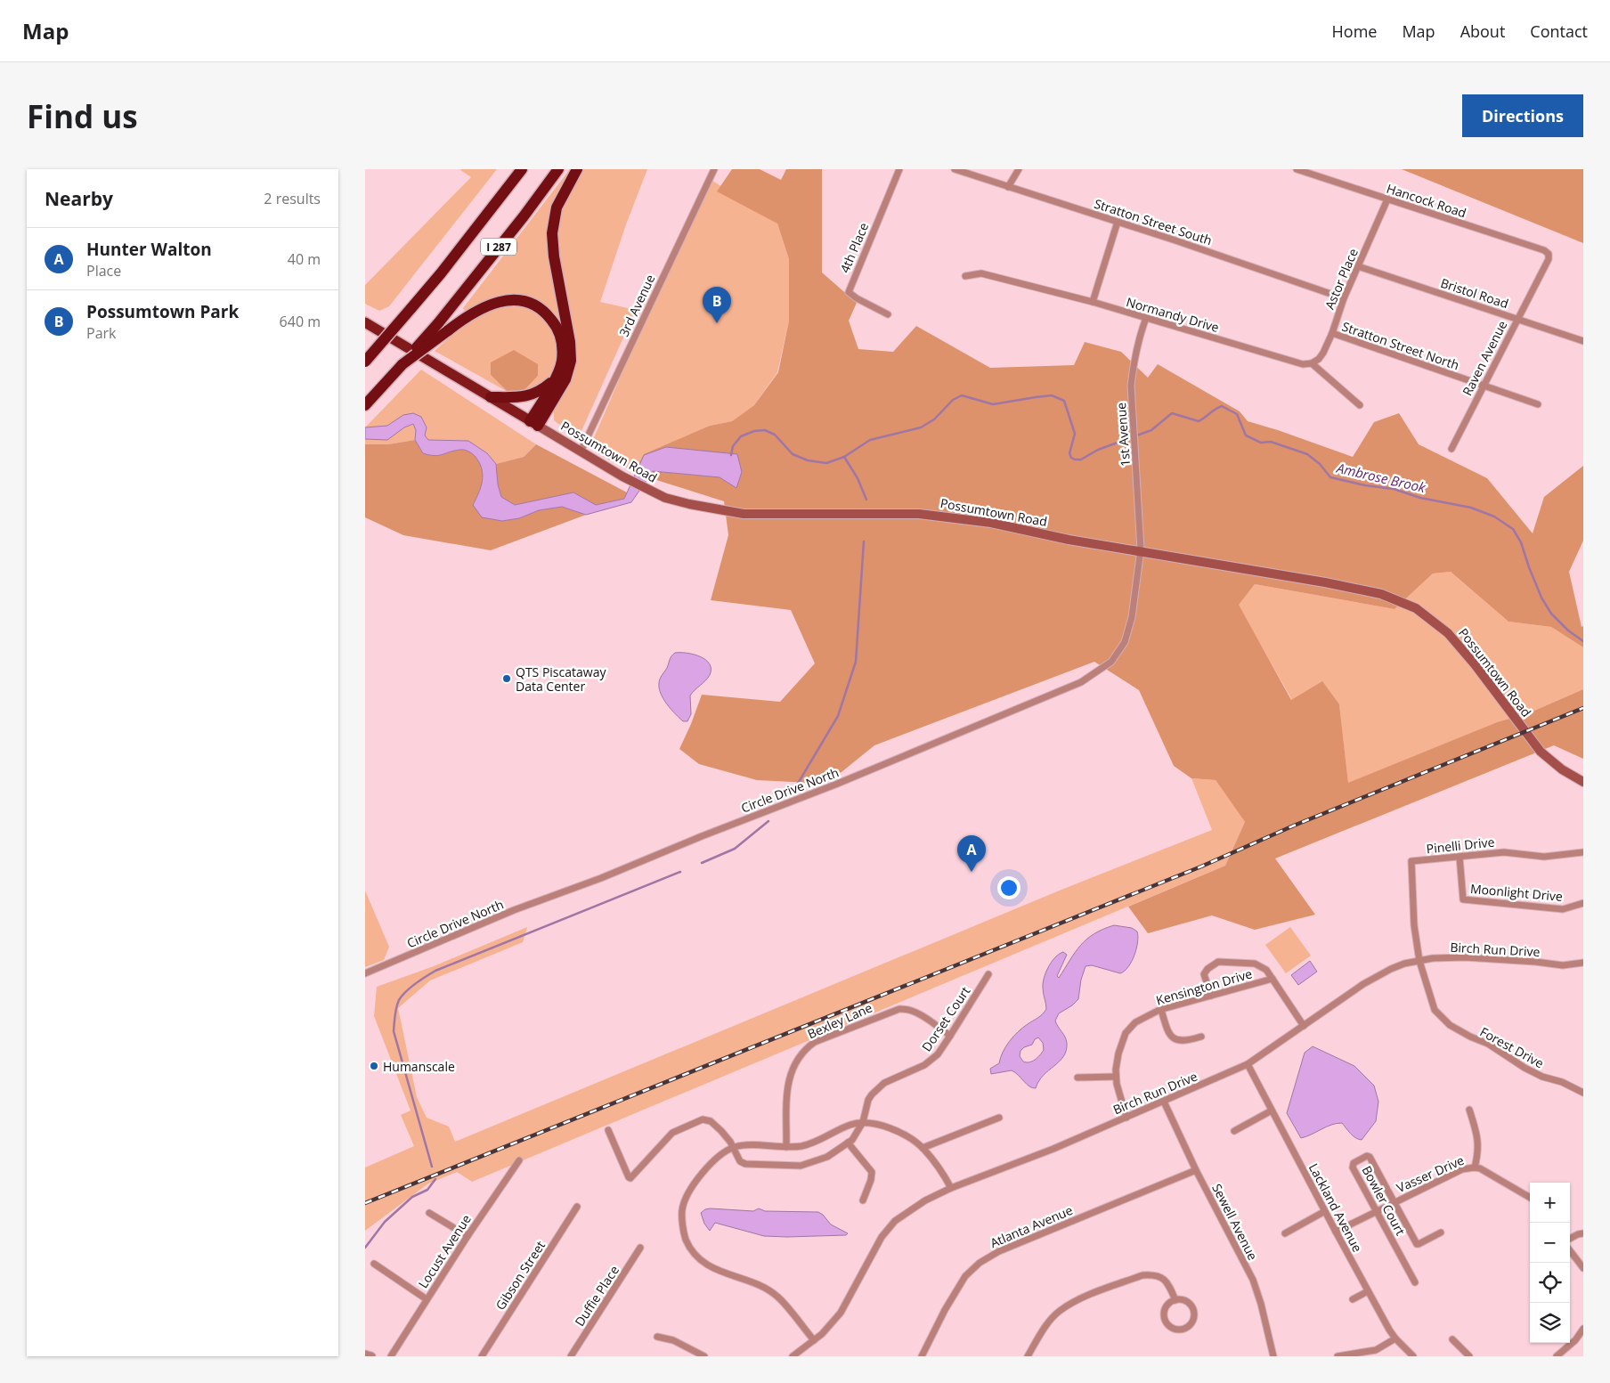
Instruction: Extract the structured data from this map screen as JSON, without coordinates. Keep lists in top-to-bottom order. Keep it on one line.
{"streets":{"highway":["I 287","Possumtown Road"],"street":["Hancock Road","Stratton Street South","4th Place","Astor Place","Bristol Road","3rd Avenue","Normandy Drive","Stratton Street North","Raven Avenue","1st Avenue","Circle Drive North","Pinelli Drive","Moonlight Drive","Birch Run Drive","Kensington Drive","Dorset Court","Bexley Lane","Forest Drive","Vasser Drive","Bowler Court","Lackland Avenue","Sewell Avenue","Atlanta Avenue","Locust Avenue","Gibson Street","Duffie Place"]},"crossings":[["Hancock Road","Astor Place"],["Hancock Road","Raven Avenue"],["Stratton Street South","Astor Place"],["Astor Place","Bristol Road"],["Astor Place","Normandy Drive"],["Astor Place","Stratton Street North"],["Bristol Road","Raven Avenue"],["3rd Avenue","Possumtown Road"],["Normandy Drive","1st Avenue"],["Stratton Street North","Raven Avenue"],["1st Avenue","Possumtown Road"],["1st Avenue","Circle Drive North"],["Possumtown Road","Circle Drive North"],["Pinelli Drive","Moonlight Drive"],["Pinelli Drive","Birch Run Drive"],["Pinelli Drive","Forest Drive"],["Birch Run Drive","Kensington Drive"],["Birch Run Drive","Forest Drive"],["Birch Run Drive","Lackland Avenue"],["Birch Run Drive","Sewell Avenue"],["Dorset Court","Bexley Lane"],["Vasser Drive","Bowler Court"],["Vasser Drive","Lackland Avenue"],["Sewell Avenue","Atlanta Avenue"]],"water":["Ambrose Brook"],"places":["QTS Piscataway Data Center","Humanscale"],"page":{"header":"Map","nav":["Home","Map","About","Contact"],"buttons":"Directions","title":"Find us","heading":["Nearby","2 results"],"list":[{"mark":"A","name":"Hunter Walton","note":"Place","value":"40 m"},{"mark":"B","name":"Possumtown Park","note":"Park","value":"640 m"}],"pins":["B","A"],"map_buttons":["+","−"]}}
